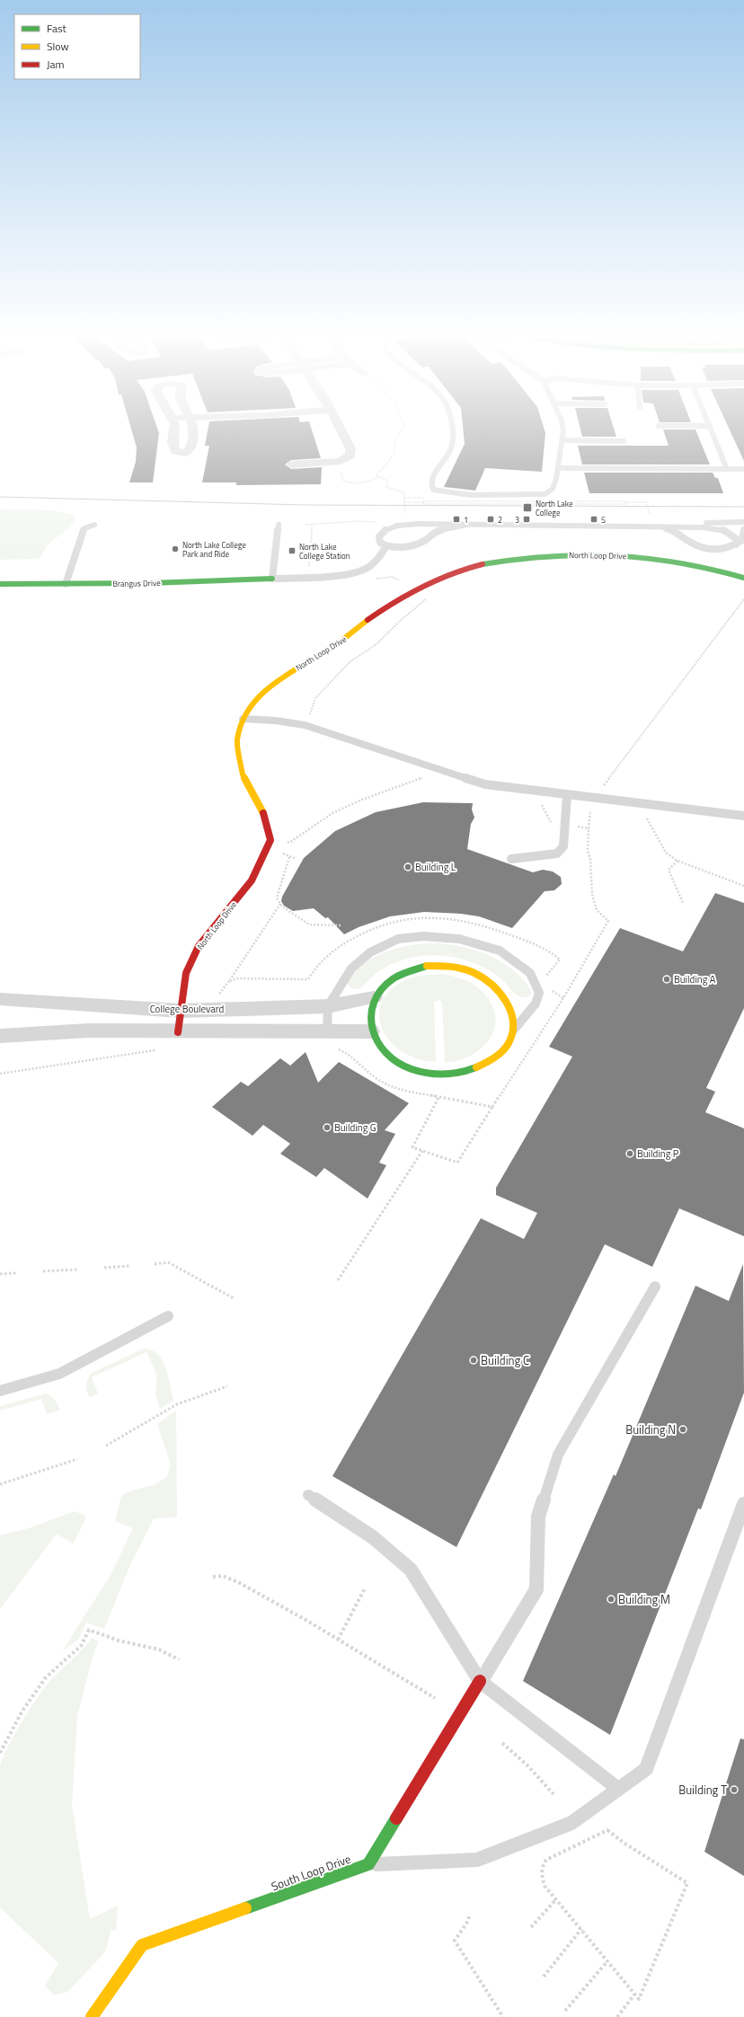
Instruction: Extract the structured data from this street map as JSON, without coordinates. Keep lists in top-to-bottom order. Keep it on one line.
{"streets":{"street":["North Loop Drive","Brangus Drive","College Boulevard","South Loop Drive"]},"crossings":[["North Loop Drive","College Boulevard"]],"places":{"transit":["North Lake College","1","2","3","5","North Lake College Station"],"other":["North Lake College Park and Ride","Building L","Building A","Building G","Building P","Building C","Building N","Building M","Building T"]},"legend":["Fast","Slow","Jam"]}
